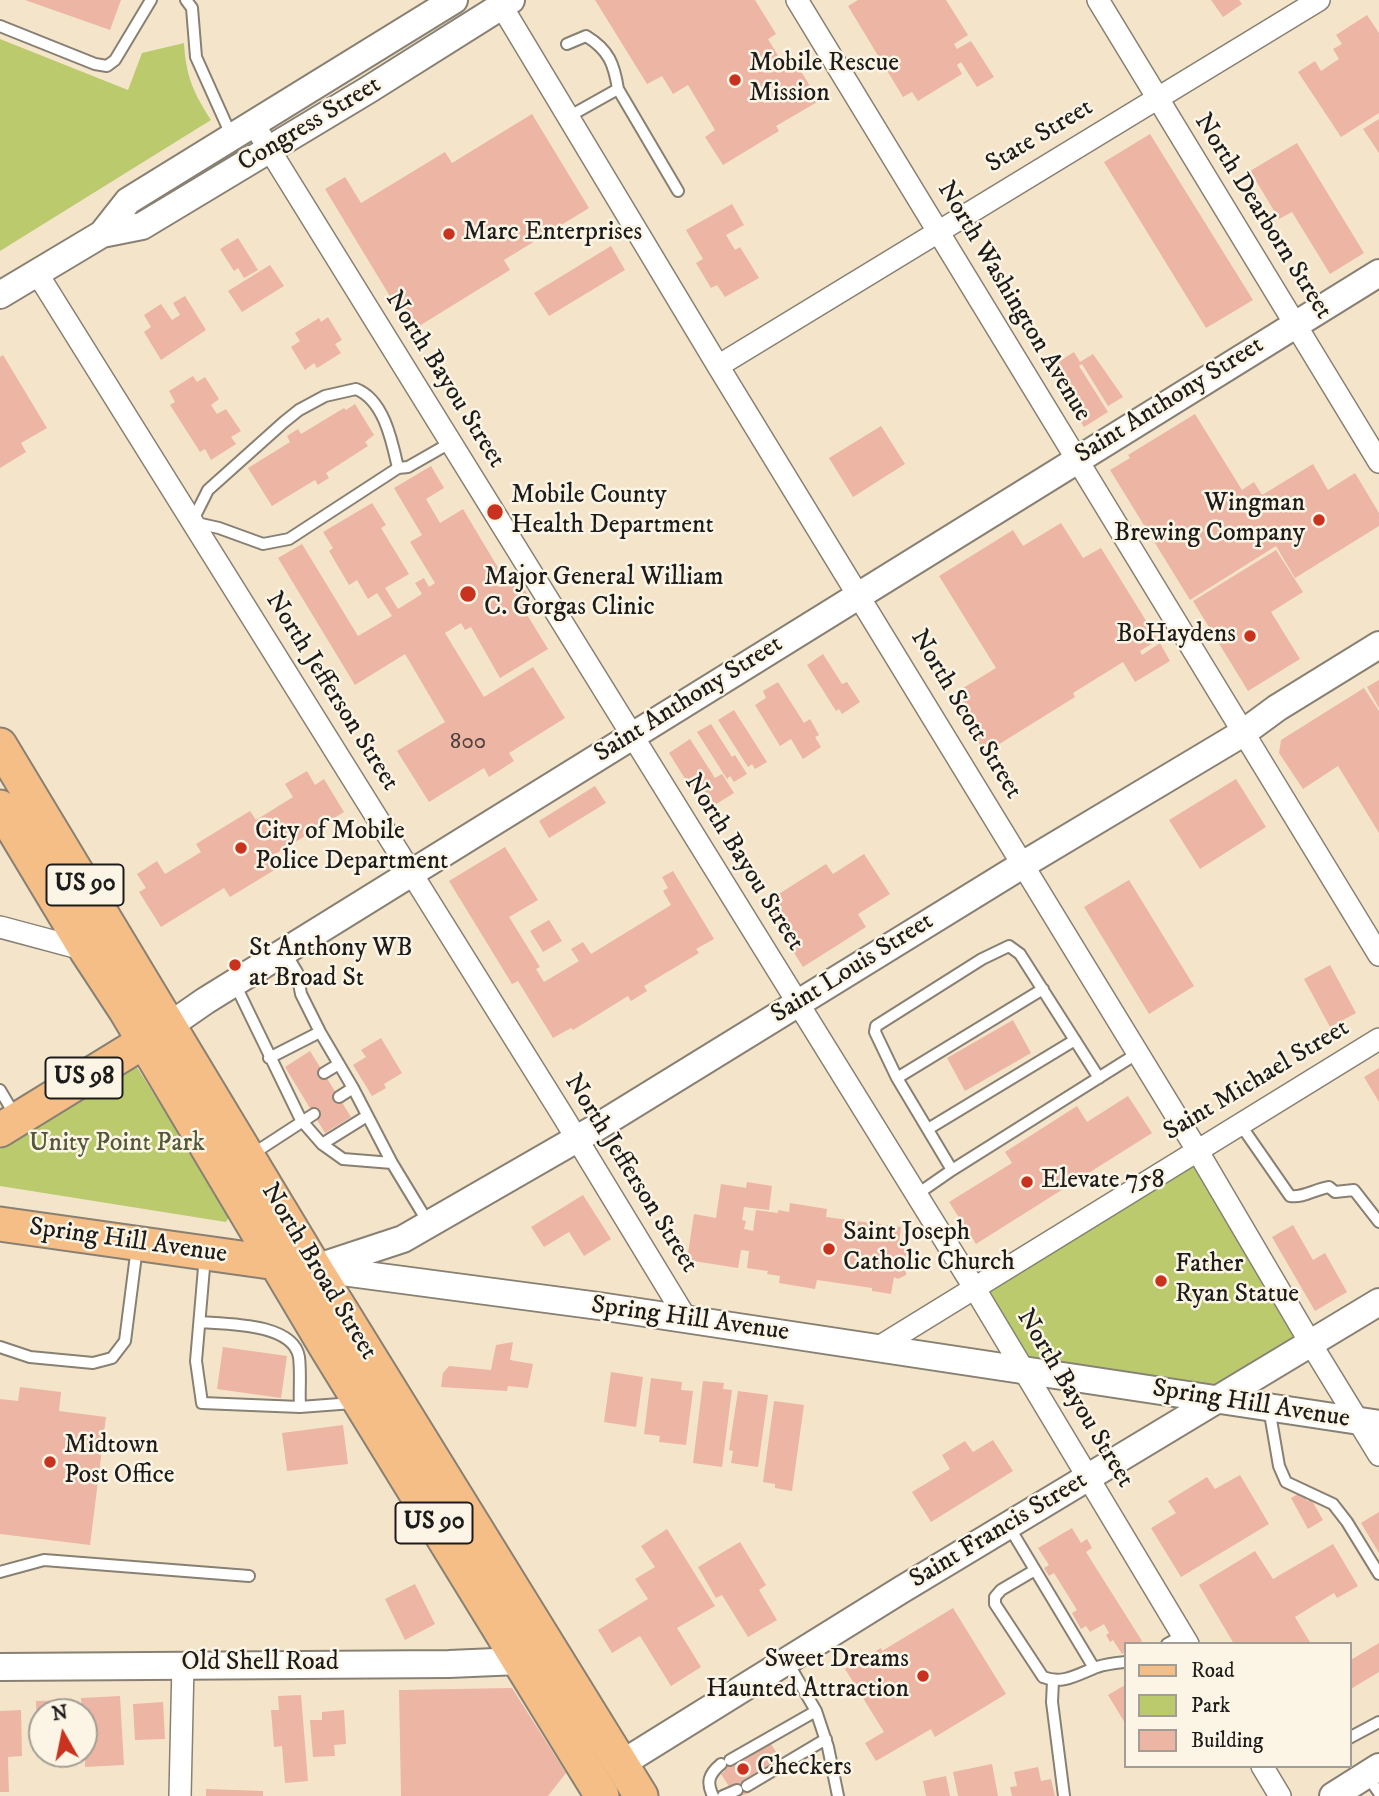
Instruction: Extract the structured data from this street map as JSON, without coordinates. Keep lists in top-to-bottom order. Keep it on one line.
{"streets":{"main road":["Saint Anthony Street","US 90","US 98","Spring Hill Avenue","North Broad Street"],"street":["Congress Street","State Street","North Dearborn Street","North Washington Avenue","North Bayou Street","North Jefferson Street","North Scott Street","Saint Louis Street","Saint Michael Street","Saint Francis Street","Old Shell Road"]},"crossings":[["Congress Street","North Bayou Street"],["Congress Street","North Jefferson Street"],["Congress Street","North Scott Street"],["State Street","North Dearborn Street"],["State Street","North Washington Avenue"],["State Street","North Scott Street"],["North Dearborn Street","Saint Anthony Street"],["North Washington Avenue","Saint Anthony Street"],["North Washington Avenue","Saint Louis Street"],["North Bayou Street","Saint Anthony Street"],["North Bayou Street","Saint Louis Street"],["North Bayou Street","Saint Michael Street"],["North Bayou Street","Spring Hill Avenue"],["North Bayou Street","Saint Francis Street"],["Saint Anthony Street","North Jefferson Street"],["Saint Anthony Street","North Scott Street"],["Saint Anthony Street","North Broad Street"],["North Jefferson Street","Saint Louis Street"],["North Jefferson Street","Spring Hill Avenue"],["North Scott Street","Saint Louis Street"],["North Scott Street","Saint Michael Street"],["North Scott Street","Spring Hill Avenue"],["North Scott Street","Saint Francis Street"],["Saint Louis Street","Spring Hill Avenue"],["Saint Louis Street","North Broad Street"],["Saint Michael Street","Spring Hill Avenue"],["Spring Hill Avenue","North Broad Street"],["Spring Hill Avenue","Saint Francis Street"],["North Broad Street","Saint Francis Street"],["North Broad Street","Old Shell Road"]],"parks":["Unity Point Park"],"places":["Mobile Rescue Mission","Marc Enterprises","Mobile County Health Department","Wingman Brewing Company","Major General William C. Gorgas Clinic","BoHaydens","City of Mobile Police Department","St Anthony WB at Broad St","Elevate 758","Saint Joseph Catholic Church","Father Ryan Statue","Midtown Post Office","Sweet Dreams Haunted Attraction","Checkers"],"house_numbers":["800"],"legend":["Road","Park","Building"],"north":"top"}
